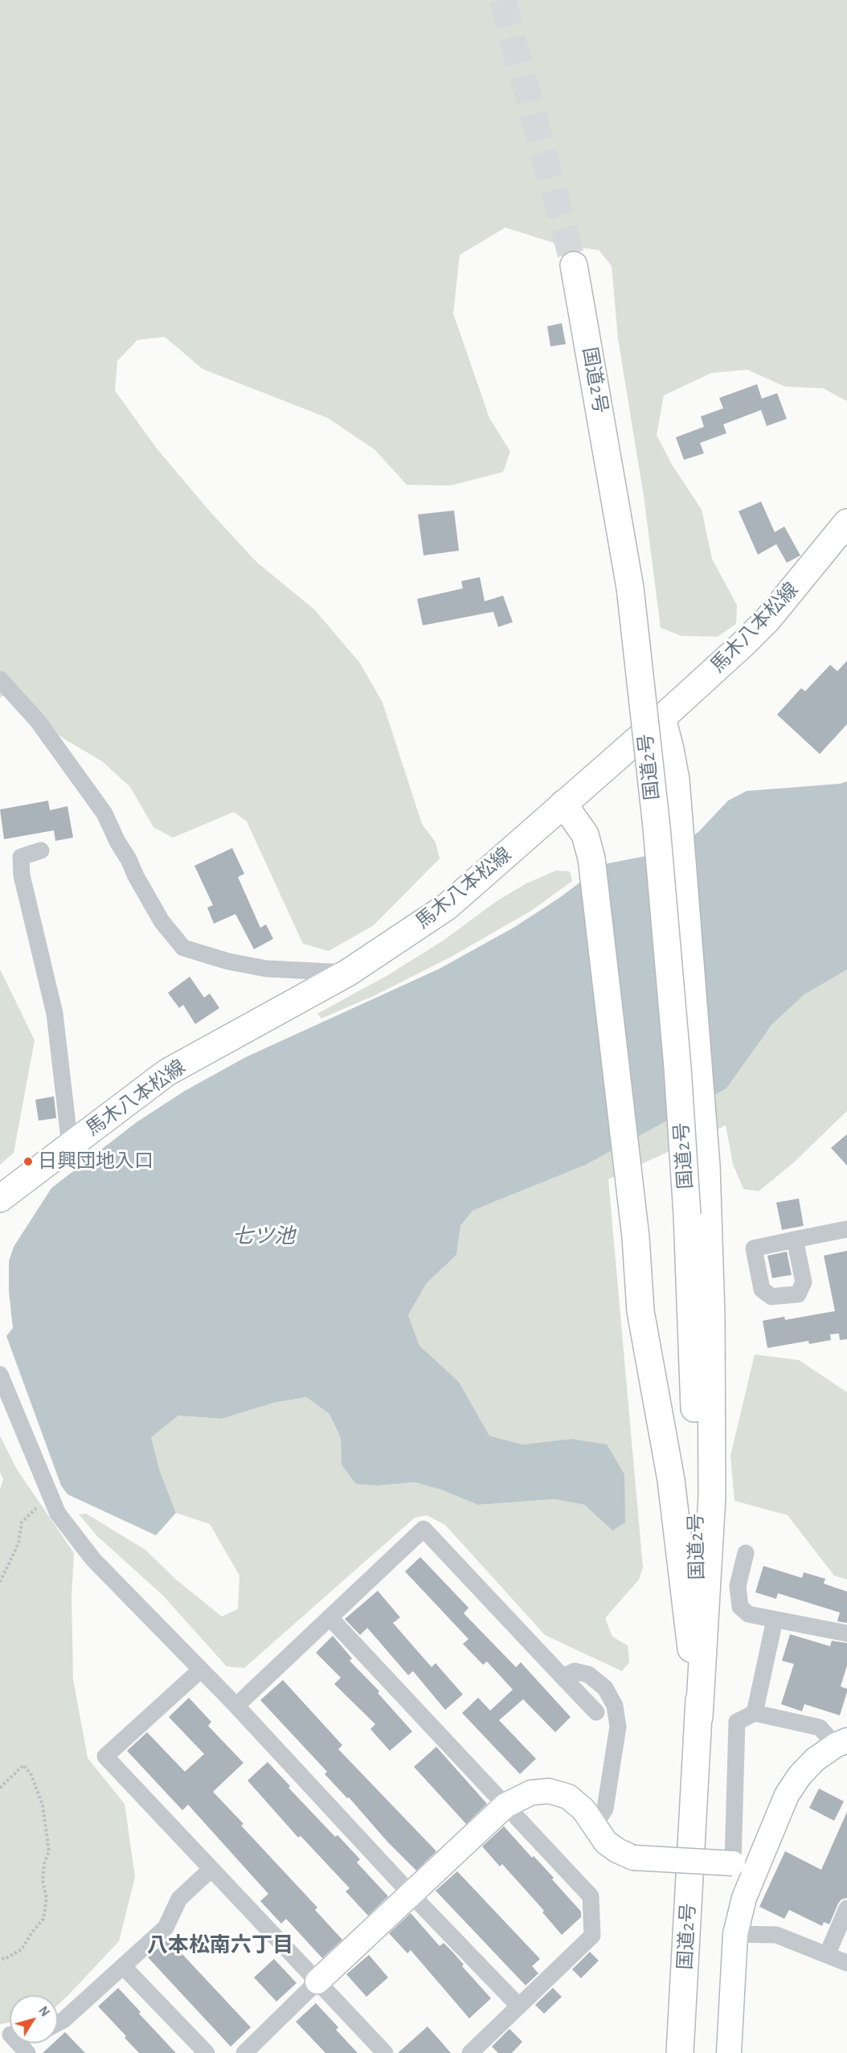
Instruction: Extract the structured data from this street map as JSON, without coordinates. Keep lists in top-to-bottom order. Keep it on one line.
{"streets":{"main road":["国道2号","馬木八本松線"]},"districts":["八本松南六丁目"],"water":["七ツ池"],"places":["日興団地入口"],"north":"top right"}
